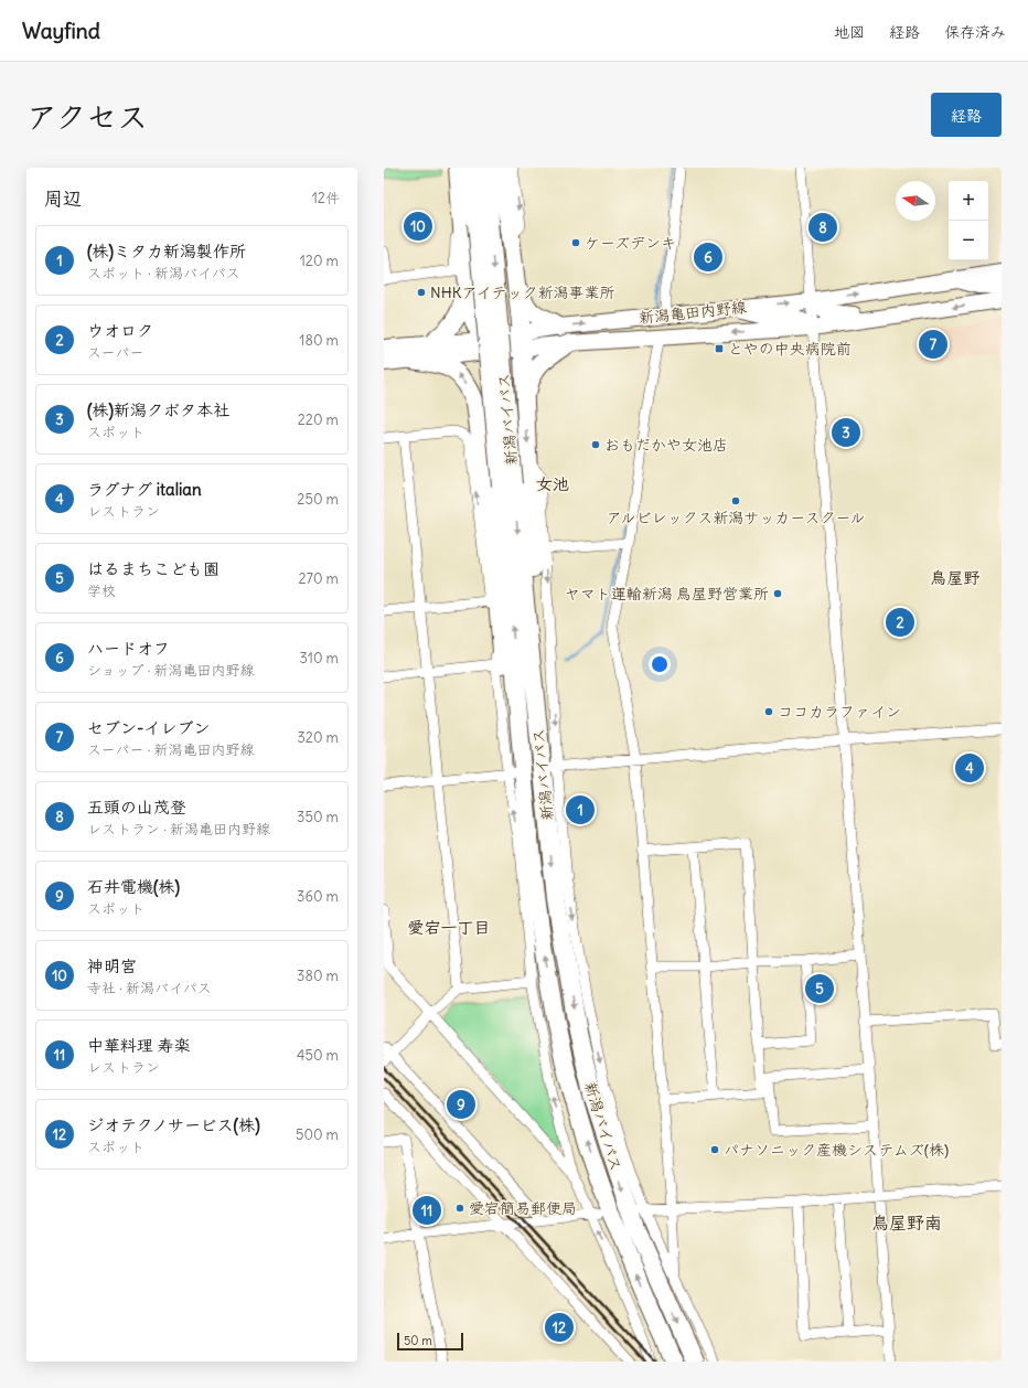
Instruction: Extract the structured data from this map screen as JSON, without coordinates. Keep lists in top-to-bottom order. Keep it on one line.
{"streets":{"highway":["新潟バイパス"],"main road":["新潟亀田内野線"]},"districts":["女池","鳥屋野","愛宕一丁目","鳥屋野南"],"places":{"other":["ケーズデンキ","NHKアイテック新潟事業所","おもだかや女池店","アルビレックス新潟サッカースクール","ヤマト運輸新潟 鳥屋野営業所","ココカラファイン","パナソニック産機システムズ(株)","愛宕簡易郵便局"],"transit":["とやの中央病院前"]},"scale_bar":"50 m","north":"left","page":{"header":"Wayfind","nav":["地図","経路","保存済み"],"title":"アクセス","buttons":"経路","heading":["周辺","12件"],"map_buttons":["+","−"],"pins":["10","8","6","7","3","2","4","1","5","9","11","12"],"list":[{"mark":"1","name":"(株)ミタカ新潟製作所","note":"スポット · 新潟バイパス","value":"120 m"},{"mark":"2","name":"ウオロク","note":"スーパー","value":"180 m"},{"mark":"3","name":"(株)新潟クボタ本社","note":"スポット","value":"220 m"},{"mark":"4","name":"ラグナグ italian","note":"レストラン","value":"250 m"},{"mark":"5","name":"はるまちこども園","note":"学校","value":"270 m"},{"mark":"6","name":"ハードオフ","note":"ショップ · 新潟亀田内野線","value":"310 m"},{"mark":"7","name":"セブン-イレブン","note":"スーパー · 新潟亀田内野線","value":"320 m"},{"mark":"8","name":"五頭の山茂登","note":"レストラン · 新潟亀田内野線","value":"350 m"},{"mark":"9","name":"石井電機(株)","note":"スポット","value":"360 m"},{"mark":"10","name":"神明宮","note":"寺社 · 新潟バイパス","value":"380 m"},{"mark":"11","name":"中華料理 寿楽","note":"レストラン","value":"450 m"},{"mark":"12","name":"ジオテクノサービス(株)","note":"スポット","value":"500 m"}],"scale":"50 m"}}
